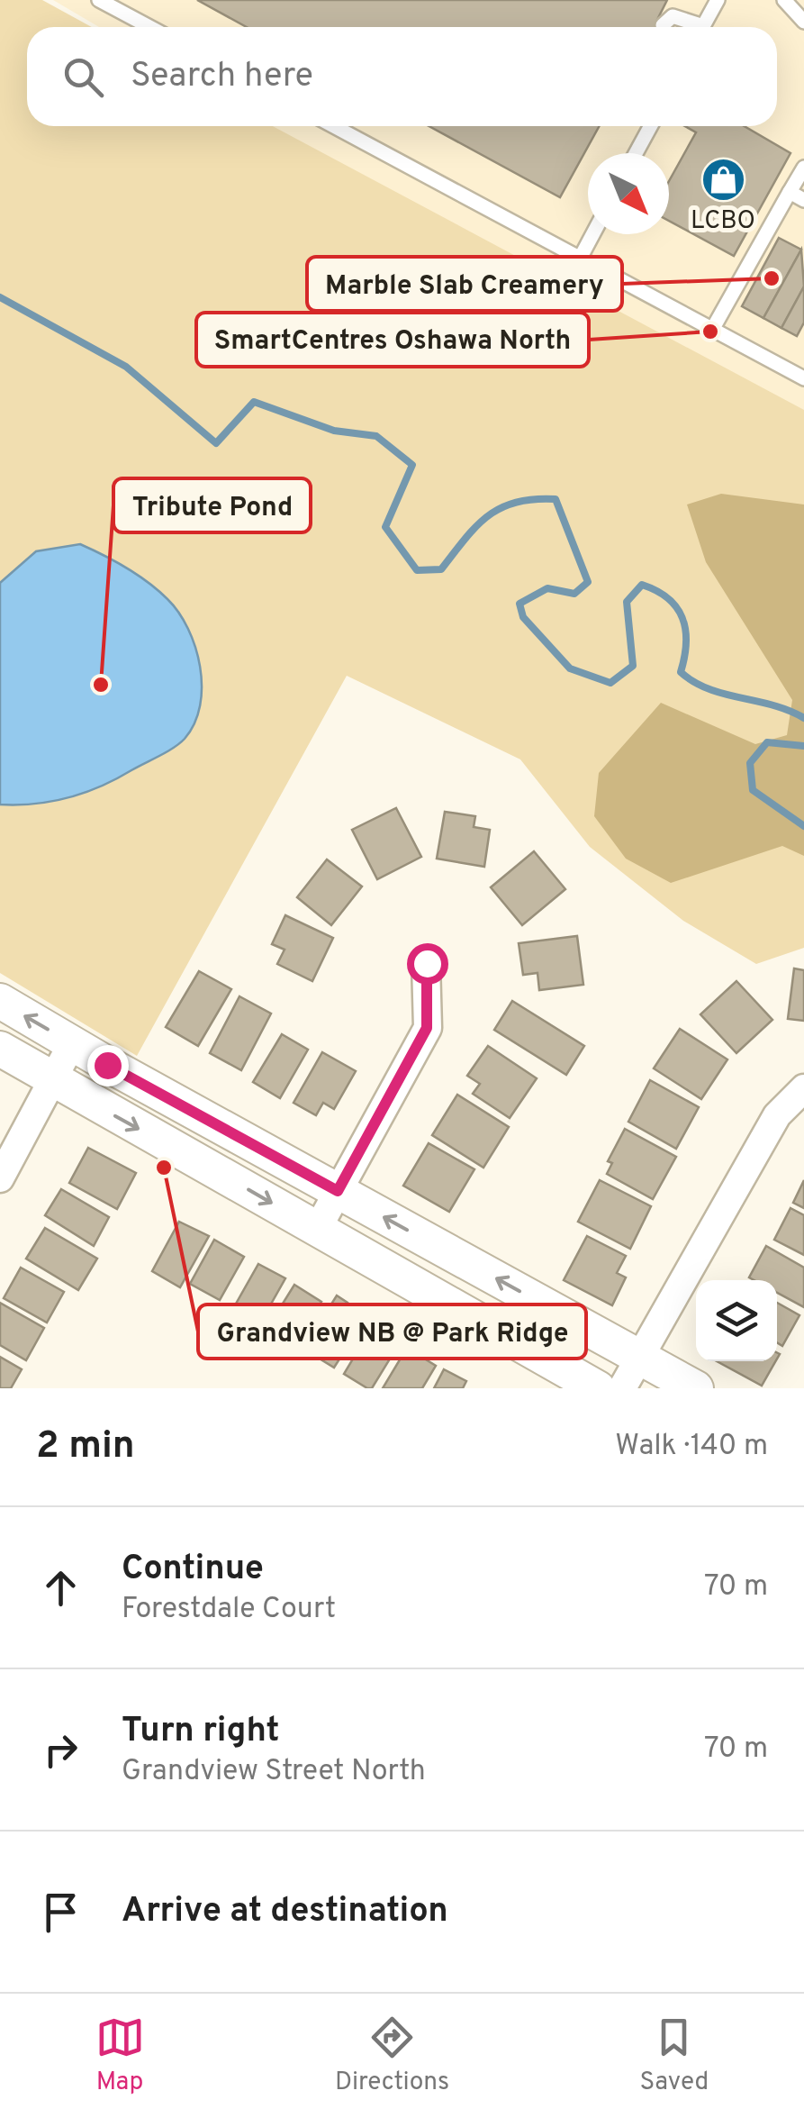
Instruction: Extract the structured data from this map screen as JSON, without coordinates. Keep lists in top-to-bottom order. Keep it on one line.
{"places":{"shop":["LCBO"],"other":["Marble Slab Creamery","SmartCentres Oshawa North","Tribute Pond","Grandview NB @ Park Ridge"]},"north":"bottom right","page":{"search":"Search here","heading":["2 min","Walk · 140 m"],"list":[["Continue","Forestdale Court","70 m"],["Turn right","Grandview Street North","70 m"],"Arrive at destination"],"nav":["Map","Directions","Saved"]}}
